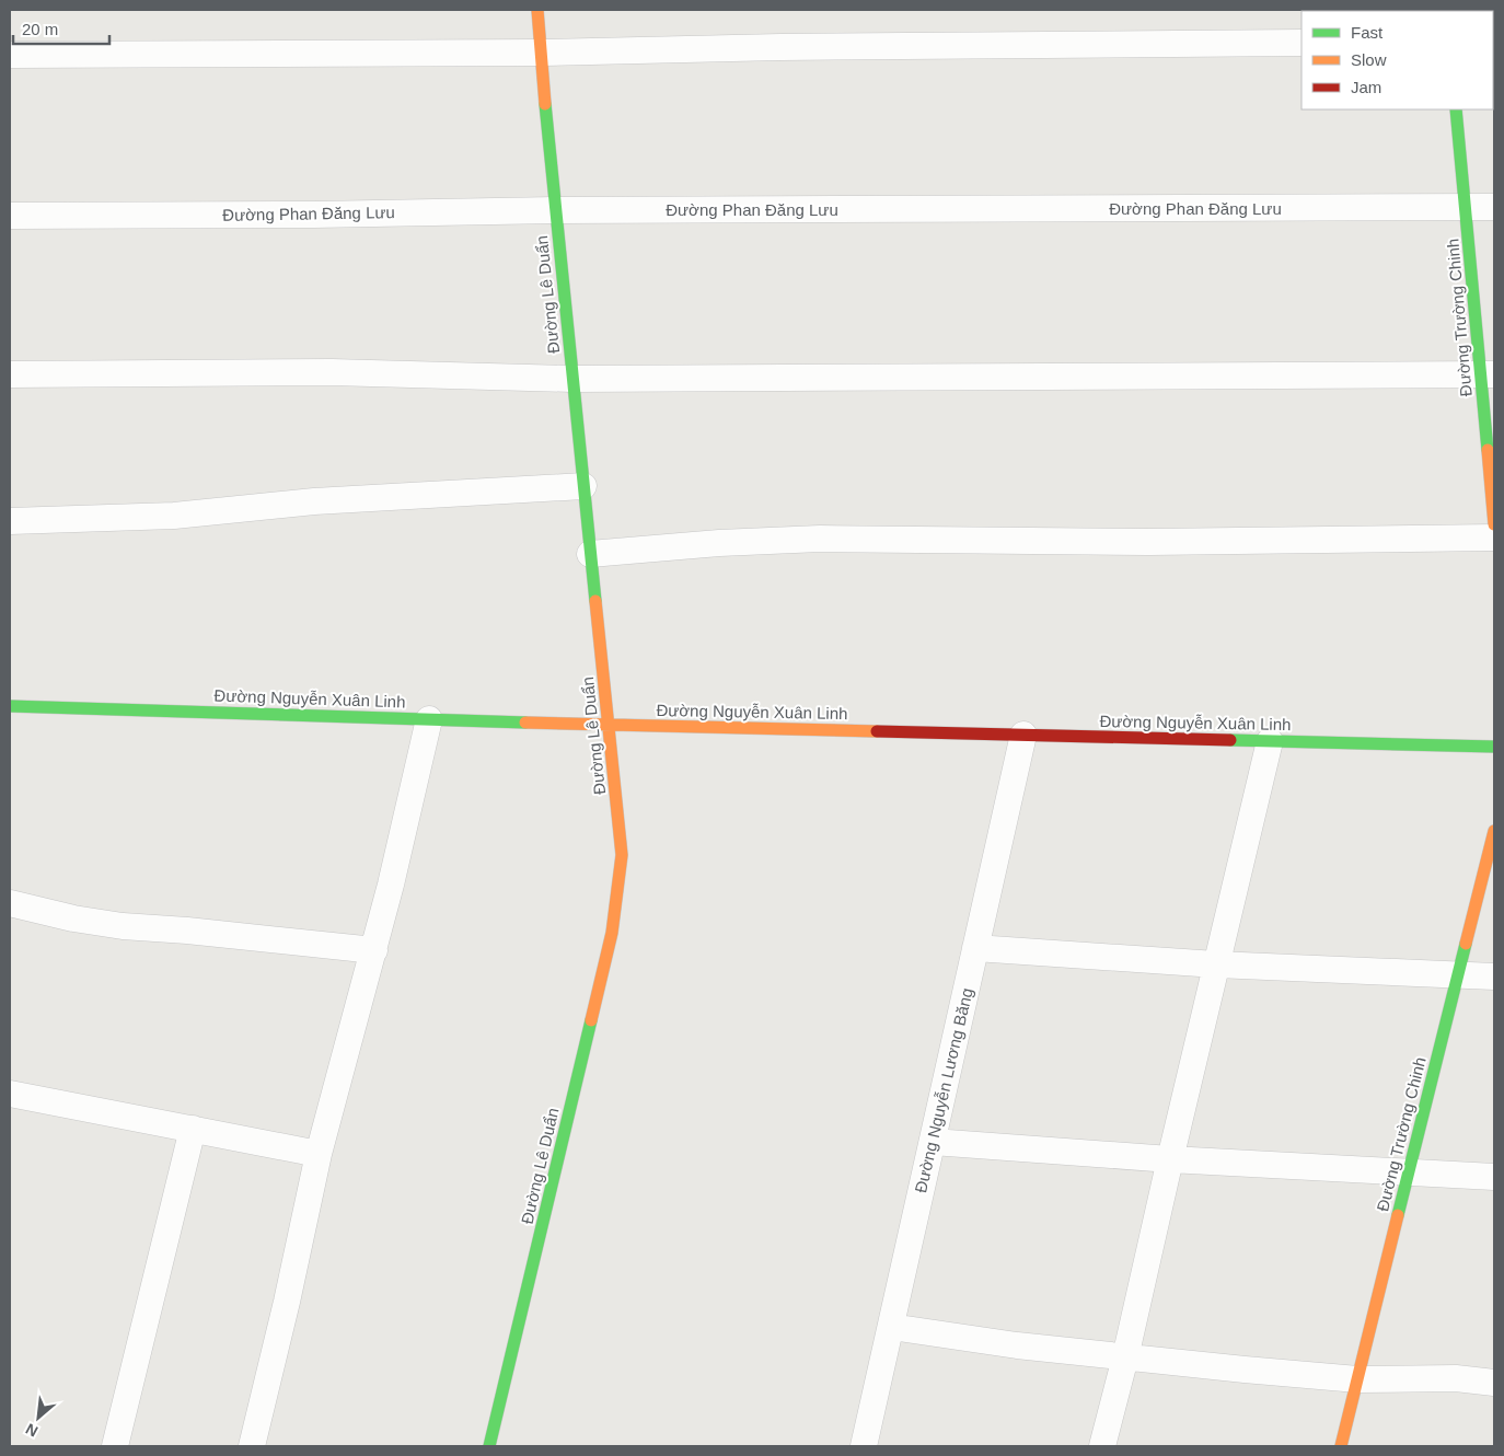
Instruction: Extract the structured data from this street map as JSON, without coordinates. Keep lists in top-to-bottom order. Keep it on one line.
{"streets":{"street":["Đường Phan Đăng Lưu","Đường Lê Duẩn","Đường Trường Chinh","Đường Nguyễn Xuân Linh","Đường Nguyễn Lương Băng"]},"crossings":[["Đường Phan Đăng Lưu","Đường Lê Duẩn"],["Đường Phan Đăng Lưu","Đường Trường Chinh"],["Đường Lê Duẩn","Đường Nguyễn Xuân Linh"],["Đường Nguyễn Xuân Linh","Đường Nguyễn Lương Băng"]],"legend":["Fast","Slow","Jam"],"scale_bar":"20 m","north":"bottom left"}
